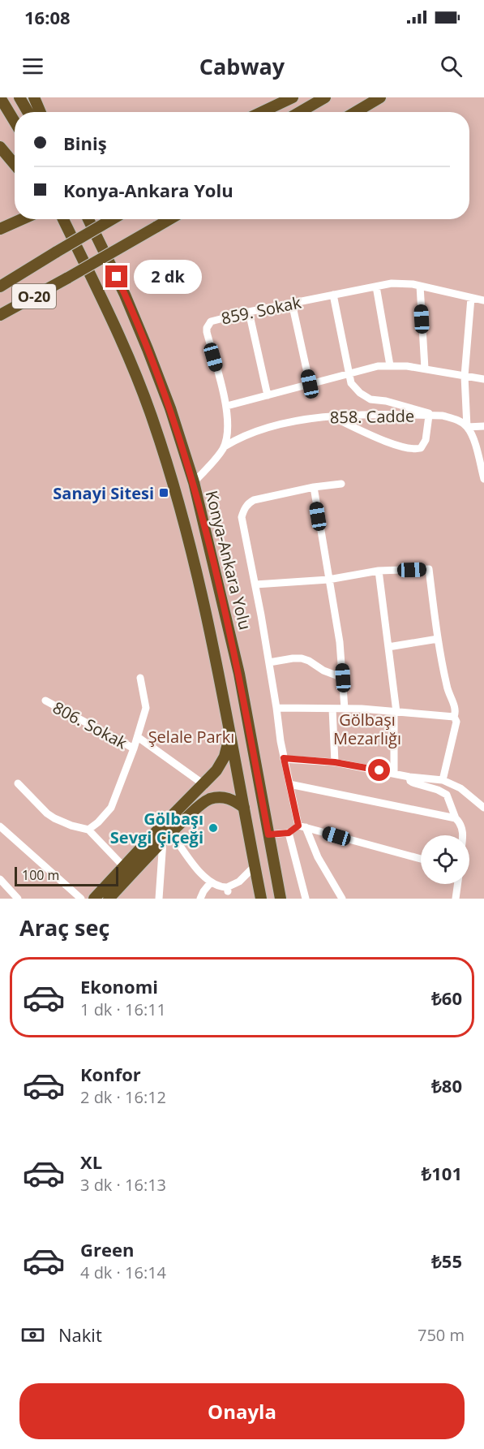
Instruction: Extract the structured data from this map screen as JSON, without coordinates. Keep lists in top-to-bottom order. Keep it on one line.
{"streets":{"highway":["O-20","Konya-Ankara Yolu"],"street":["859. Sokak","858. Cadde","806. Sokak"]},"crossings":[["859. Sokak","858. Cadde"]],"parks":["Gölbaşı Mezarlığı","Şelale Parkı"],"places":{"transit":["Sanayi Sitesi"],"other":["Gölbaşı Sevgi Çiçeği"]},"scale_bar":"100 m","page":{"status":"16:08","header":"Cabway","banner":["Biniş","Konya-Ankara Yolu"],"bubble":"2 dk","scale":"100 m","heading":"Araç seç","list":[{"name":"Ekonomi","note":"1 dk · 16:11","value":"₺60"},{"name":"Konfor","note":"2 dk · 16:12","value":"₺80"},{"name":"XL","note":"3 dk · 16:13","value":"₺101"},{"name":"Green","note":"4 dk · 16:14","value":"₺55"}],"pay":["Nakit","750 m"],"buttons":"Onayla"}}
